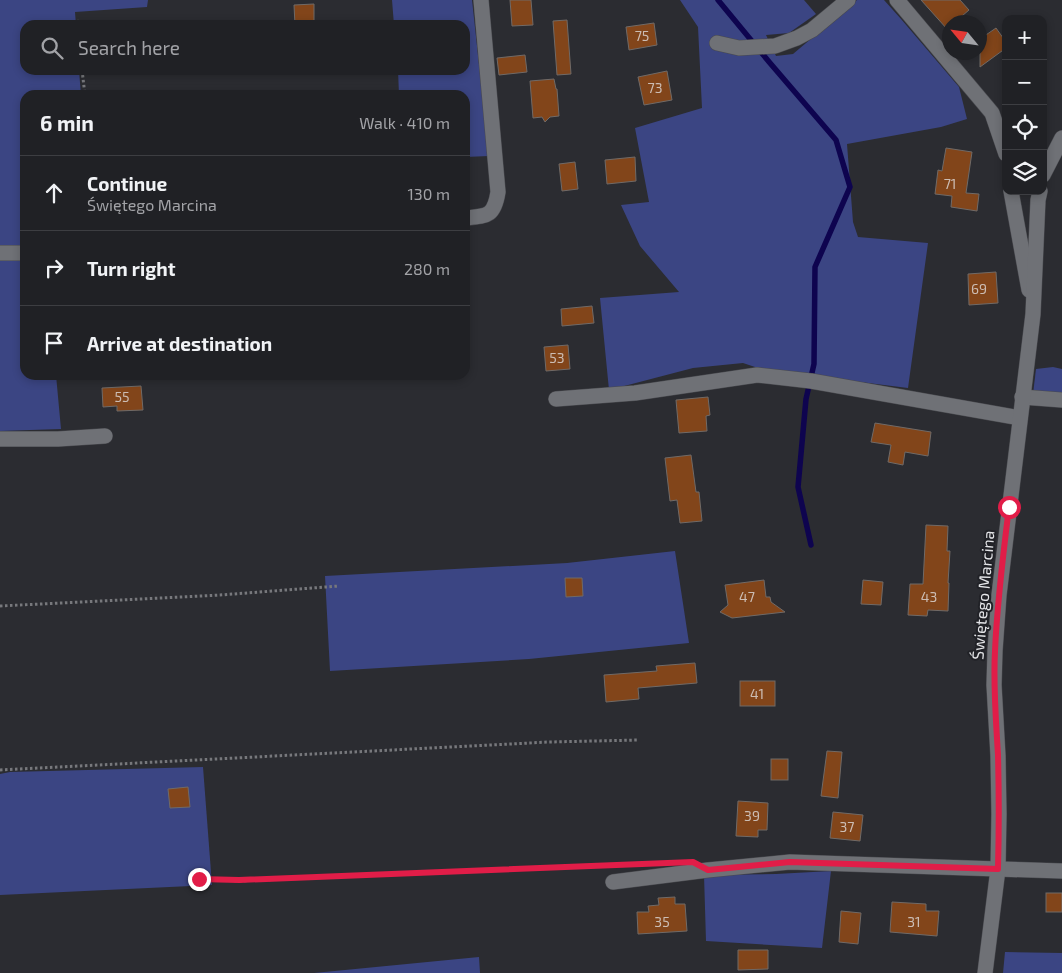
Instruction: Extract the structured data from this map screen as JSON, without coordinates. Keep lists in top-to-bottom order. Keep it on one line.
{"streets":{"street":["Świętego Marcina"]},"house_numbers":["75","73","71","69","53","55","47","43","41","39","37","35","31"],"north":"top left","page":{"map_buttons":["+","−"],"search":"Search here","heading":["6 min","Walk · 410 m"],"list":[["Continue","Świętego Marcina","130 m"],["Turn right","280 m"],"Arrive at destination"]}}
